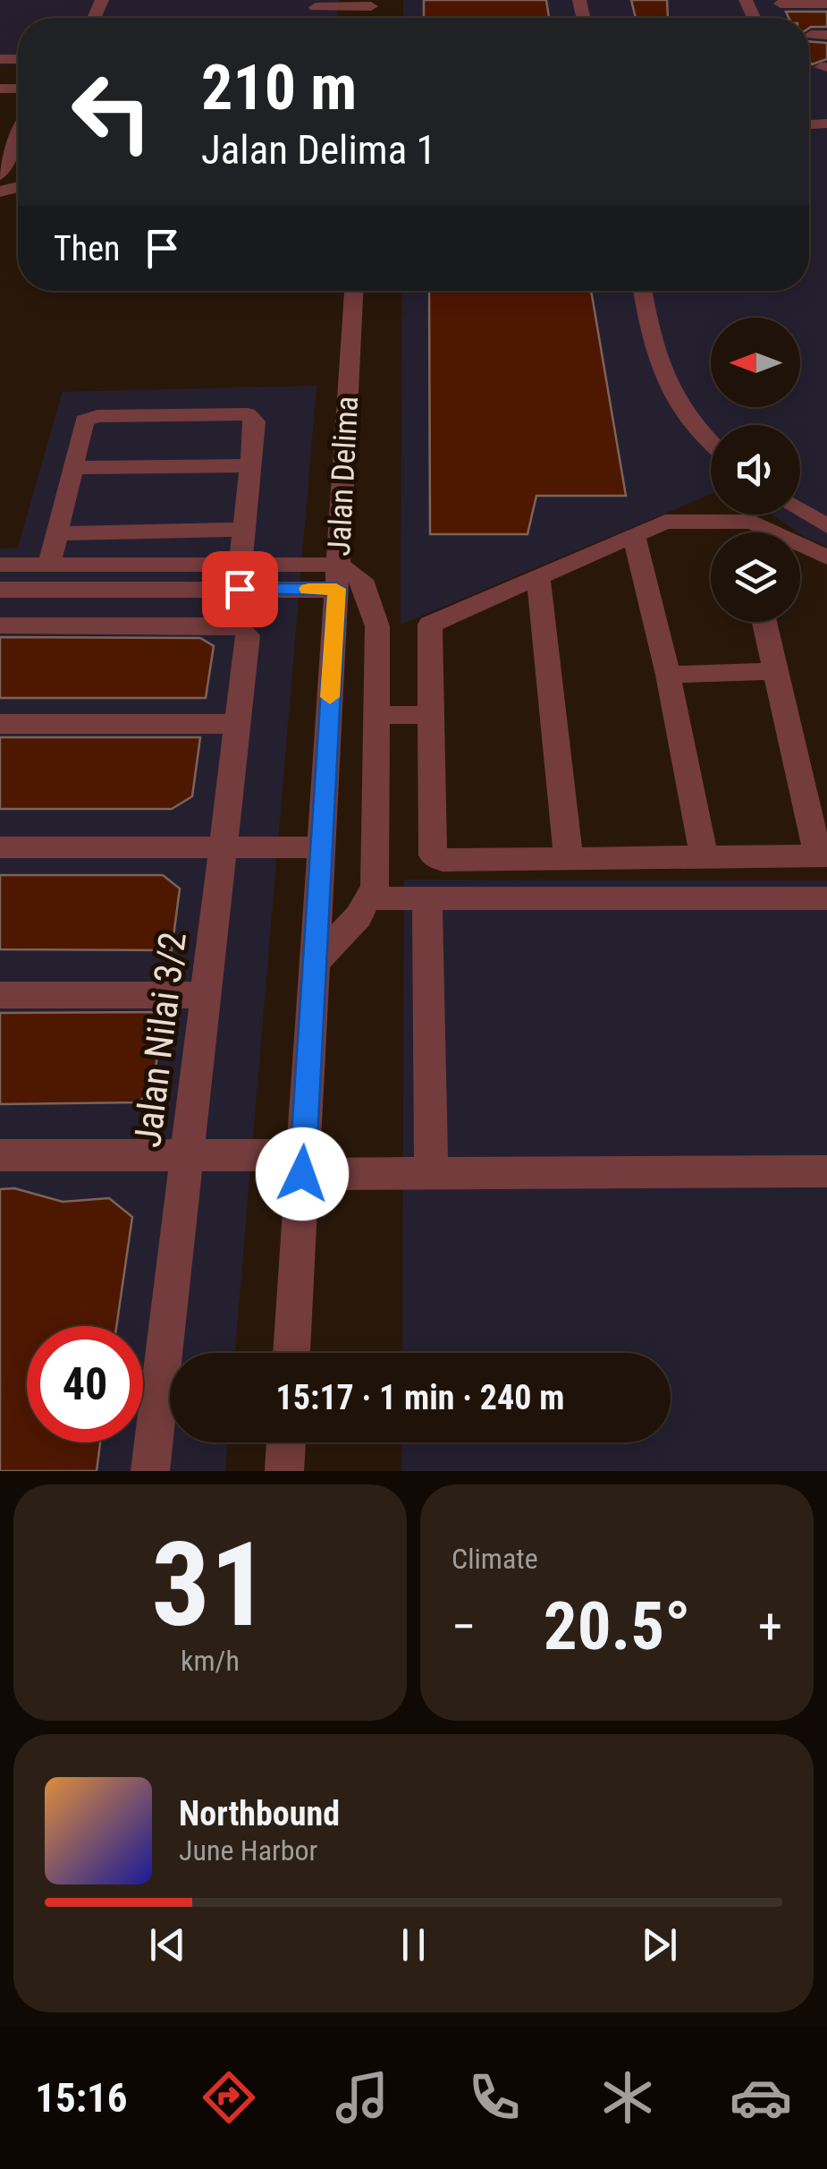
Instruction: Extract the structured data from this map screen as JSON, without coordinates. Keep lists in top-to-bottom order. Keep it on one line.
{"streets":{"street":["Jalan Delima","Jalan Nilai 3/2"]},"north":"left","page":{"turn":["210 m","Jalan Delima 1"],"then":"Then","limit":"40","trip":"15:17 · 1 min · 240 m","tile":[["31","km/h"],"Climate"],"heat":["−","20.5°","+"],"song":["Northbound","June Harbor"],"tabs":"15:16"}}
